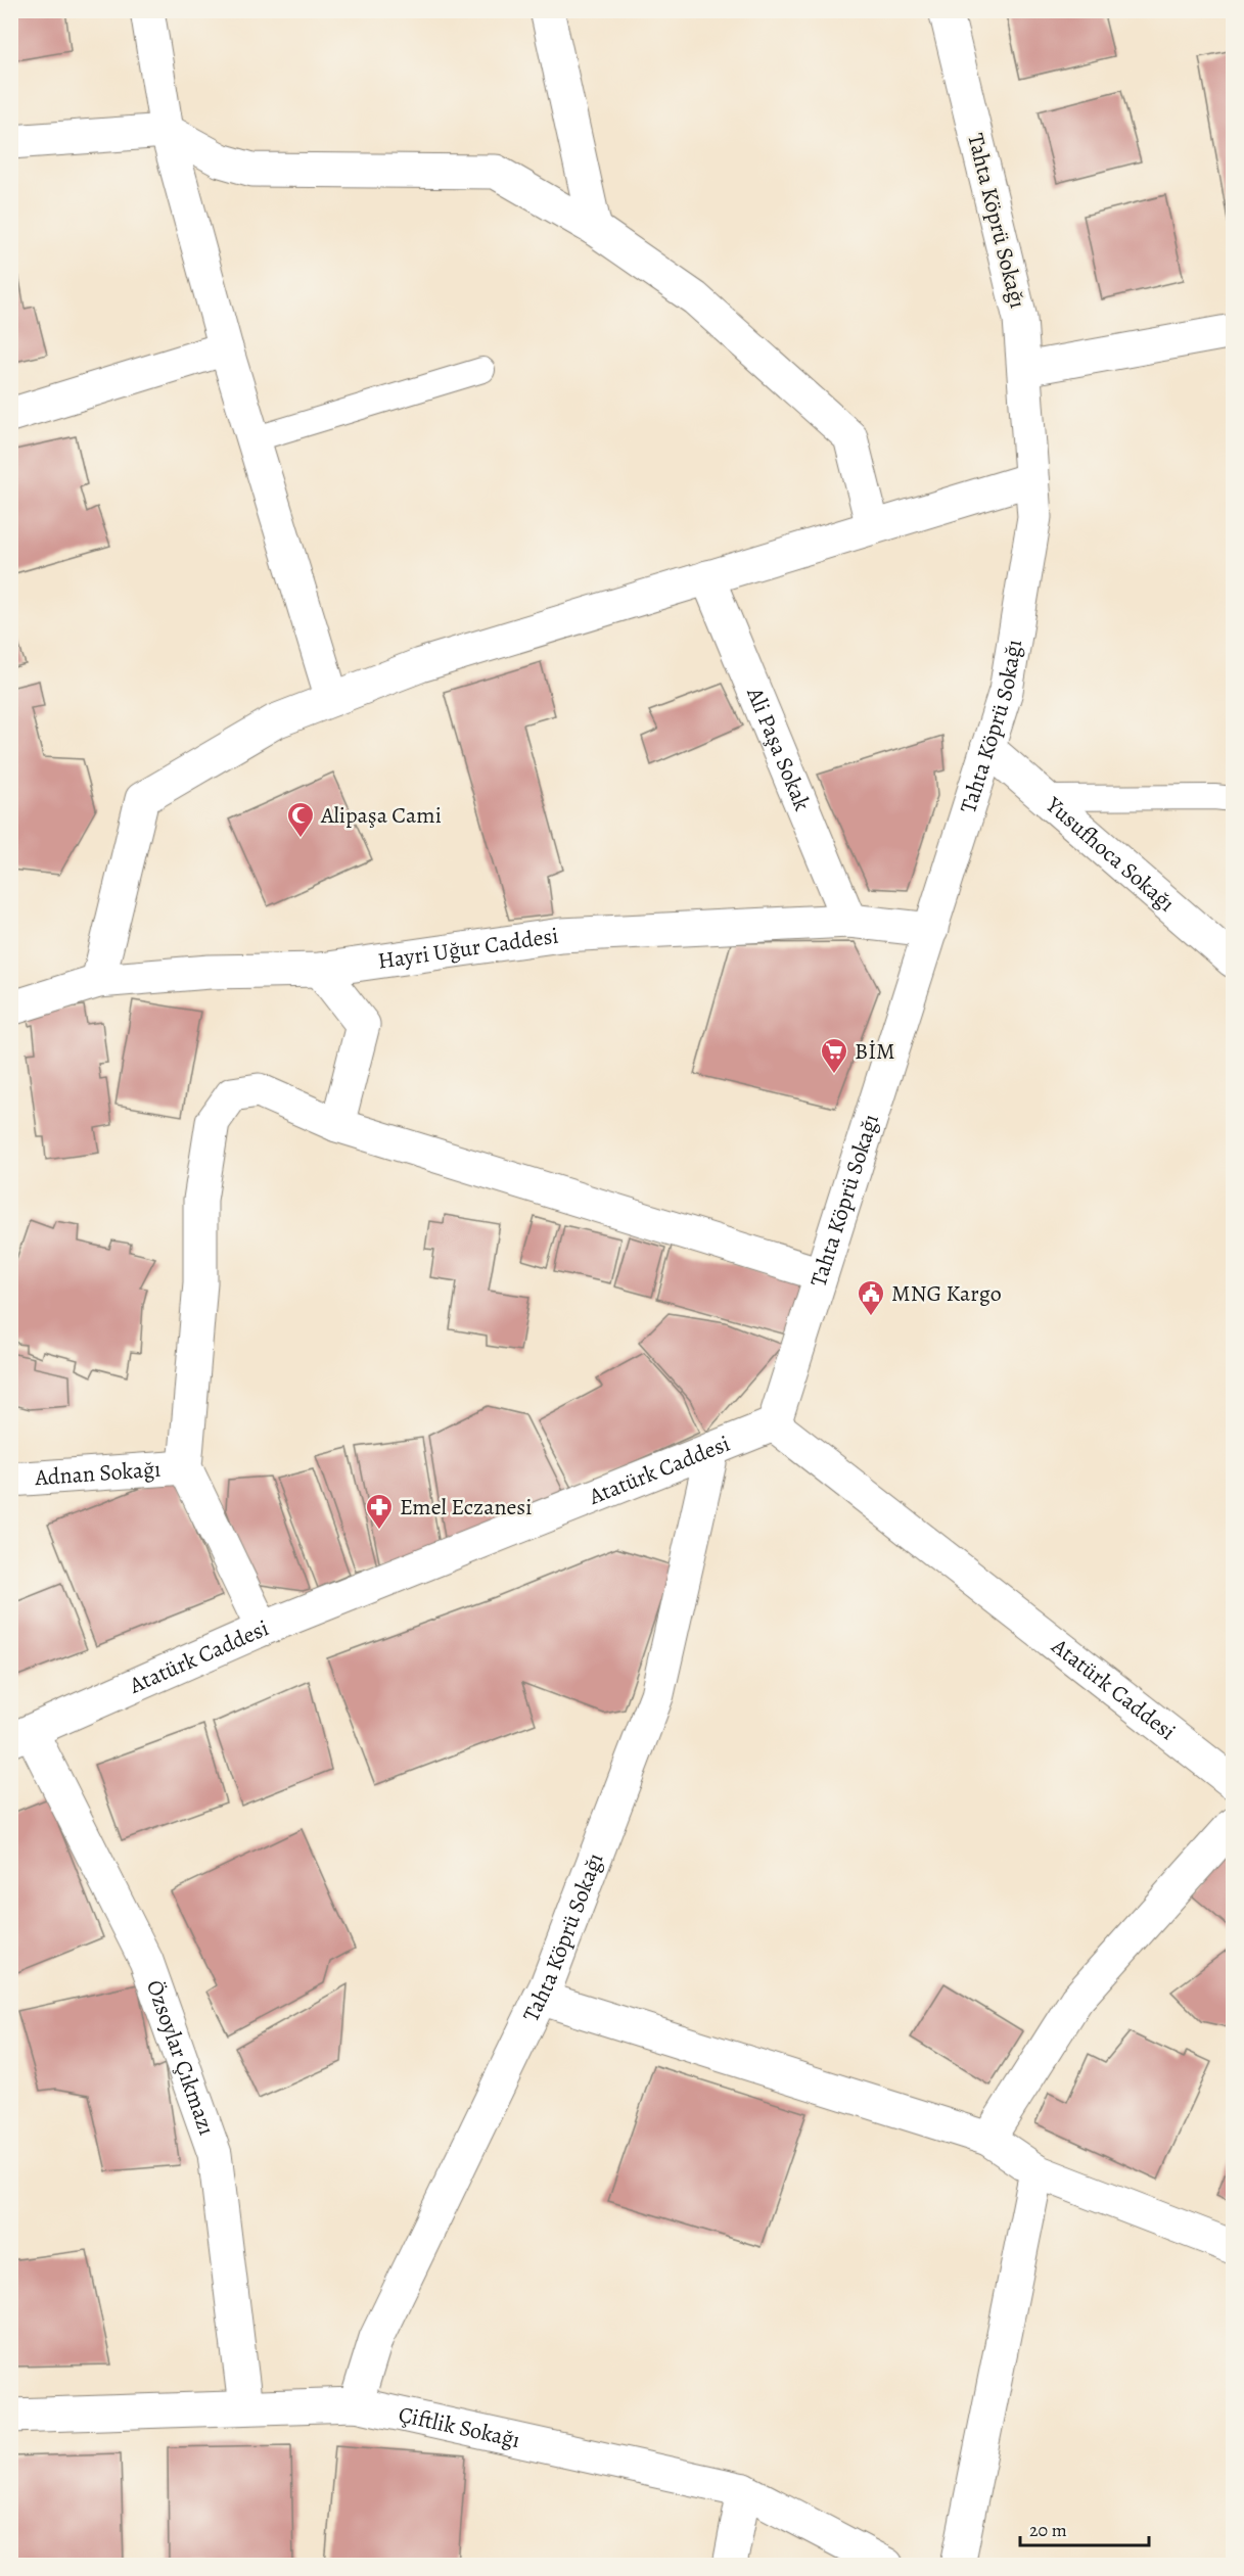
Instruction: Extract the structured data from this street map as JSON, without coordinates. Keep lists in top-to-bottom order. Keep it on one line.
{"streets":{"street":["Tahta Köprü Sokağı","Ali Paşa Sokak","Yusufhoca Sokağı","Hayri Uğur Caddesi","Atatürk Caddesi","Adnan Sokağı","Özsoylar Çıkmazı","Çiftlik Sokağı"]},"crossings":[["Tahta Köprü Sokağı","Yusufhoca Sokağı"],["Tahta Köprü Sokağı","Hayri Uğur Caddesi"],["Tahta Köprü Sokağı","Atatürk Caddesi"],["Tahta Köprü Sokağı","Çiftlik Sokağı"],["Ali Paşa Sokak","Hayri Uğur Caddesi"],["Atatürk Caddesi","Özsoylar Çıkmazı"],["Özsoylar Çıkmazı","Çiftlik Sokağı"]],"places":{"mosque":["Alipaşa Cami"],"supermarket":["BİM"],"public building":["MNG Kargo"],"pharmacy":["Emel Eczanesi"]},"scale_bar":"20 m"}
